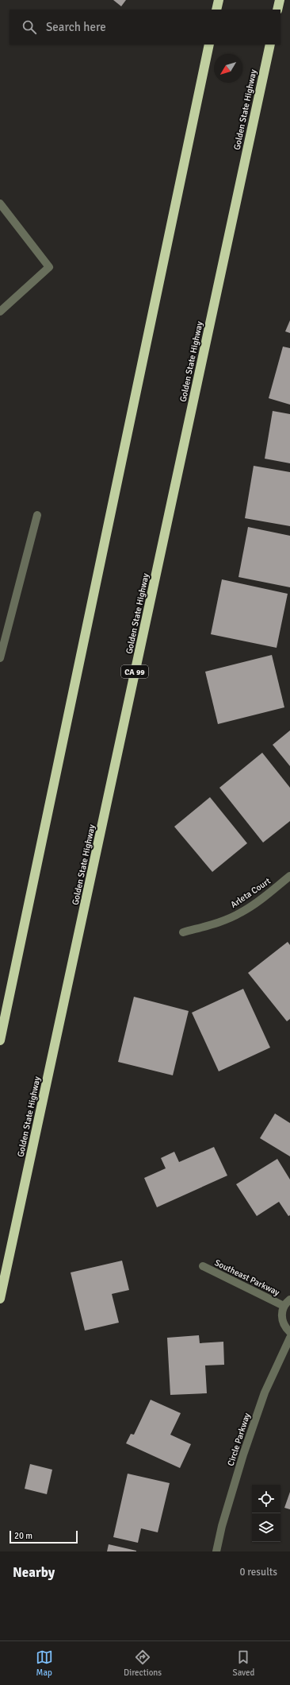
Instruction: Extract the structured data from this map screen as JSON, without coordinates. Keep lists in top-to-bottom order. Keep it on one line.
{"streets":{"highway":["Golden State Highway","CA 99"],"street":["Arleta Court","Southeast Parkway","Circle Parkway"]},"scale_bar":"20 m","north":"bottom left","page":{"search":"Search here","scale":"20 m","heading":["Nearby","0 results"],"nav":["Map","Directions","Saved"]}}
